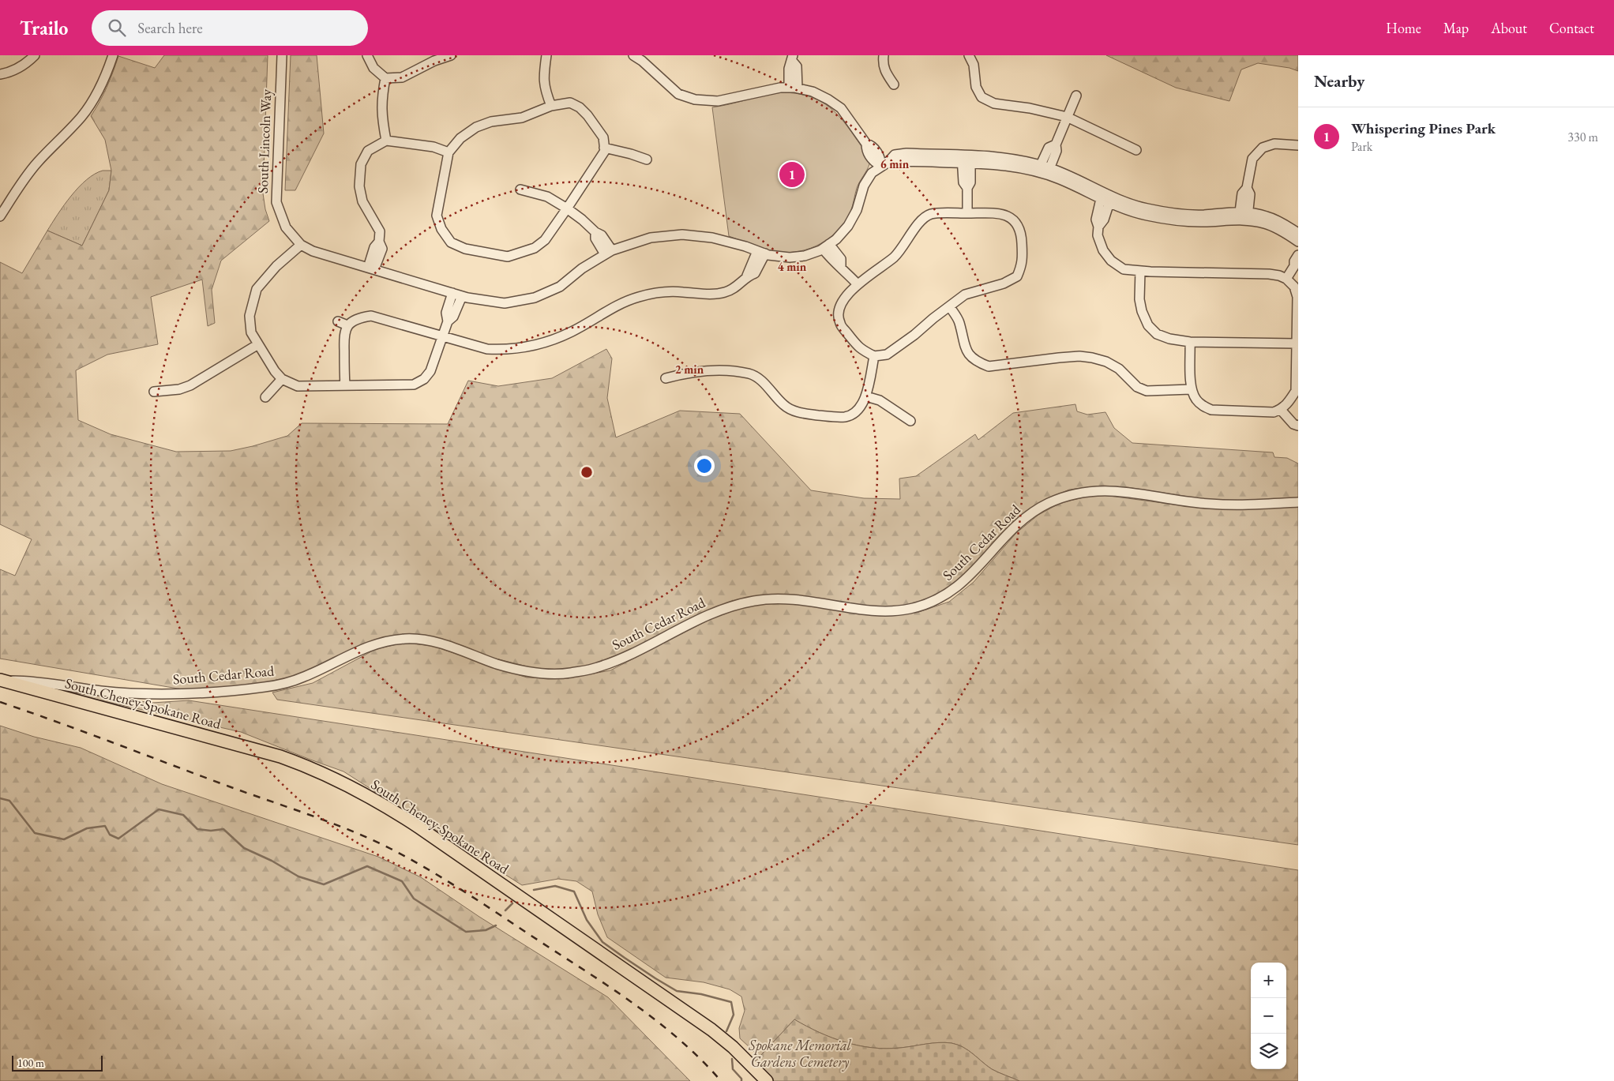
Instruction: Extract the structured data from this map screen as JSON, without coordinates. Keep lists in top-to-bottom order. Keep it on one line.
{"streets":{"main road":["South Cheney-Spokane Road"],"street":["South Lincoln Way","South Cedar Road"]},"crossings":[["South Cedar Road","South Cheney-Spokane Road"]],"parks":["Spokane Memorial Gardens Cemetery"],"scale_bar":"100 m","page":{"header":"Trailo","search":"Search here","nav":["Home","Map","About","Contact"],"heading":"Nearby","list":[{"mark":"1","name":"Whispering Pines Park","note":"Park","value":"330 m"}],"pins":"1","map_buttons":["+","−"],"scale":"100 m"},"rings":["6 min","4 min","2 min"]}
